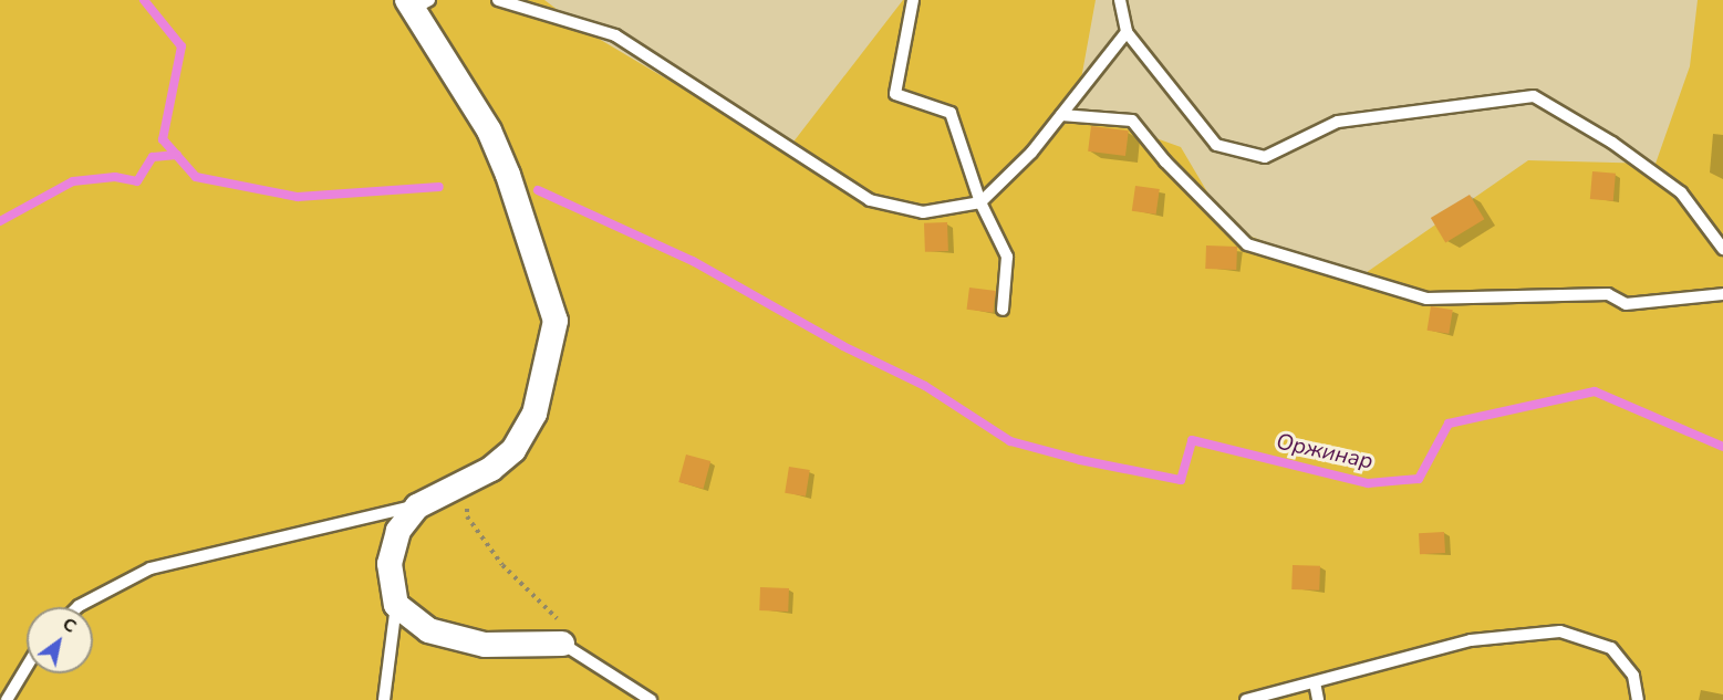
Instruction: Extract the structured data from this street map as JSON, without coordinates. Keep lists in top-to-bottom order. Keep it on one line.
{"water":["Оржинар"],"north":"top right"}
